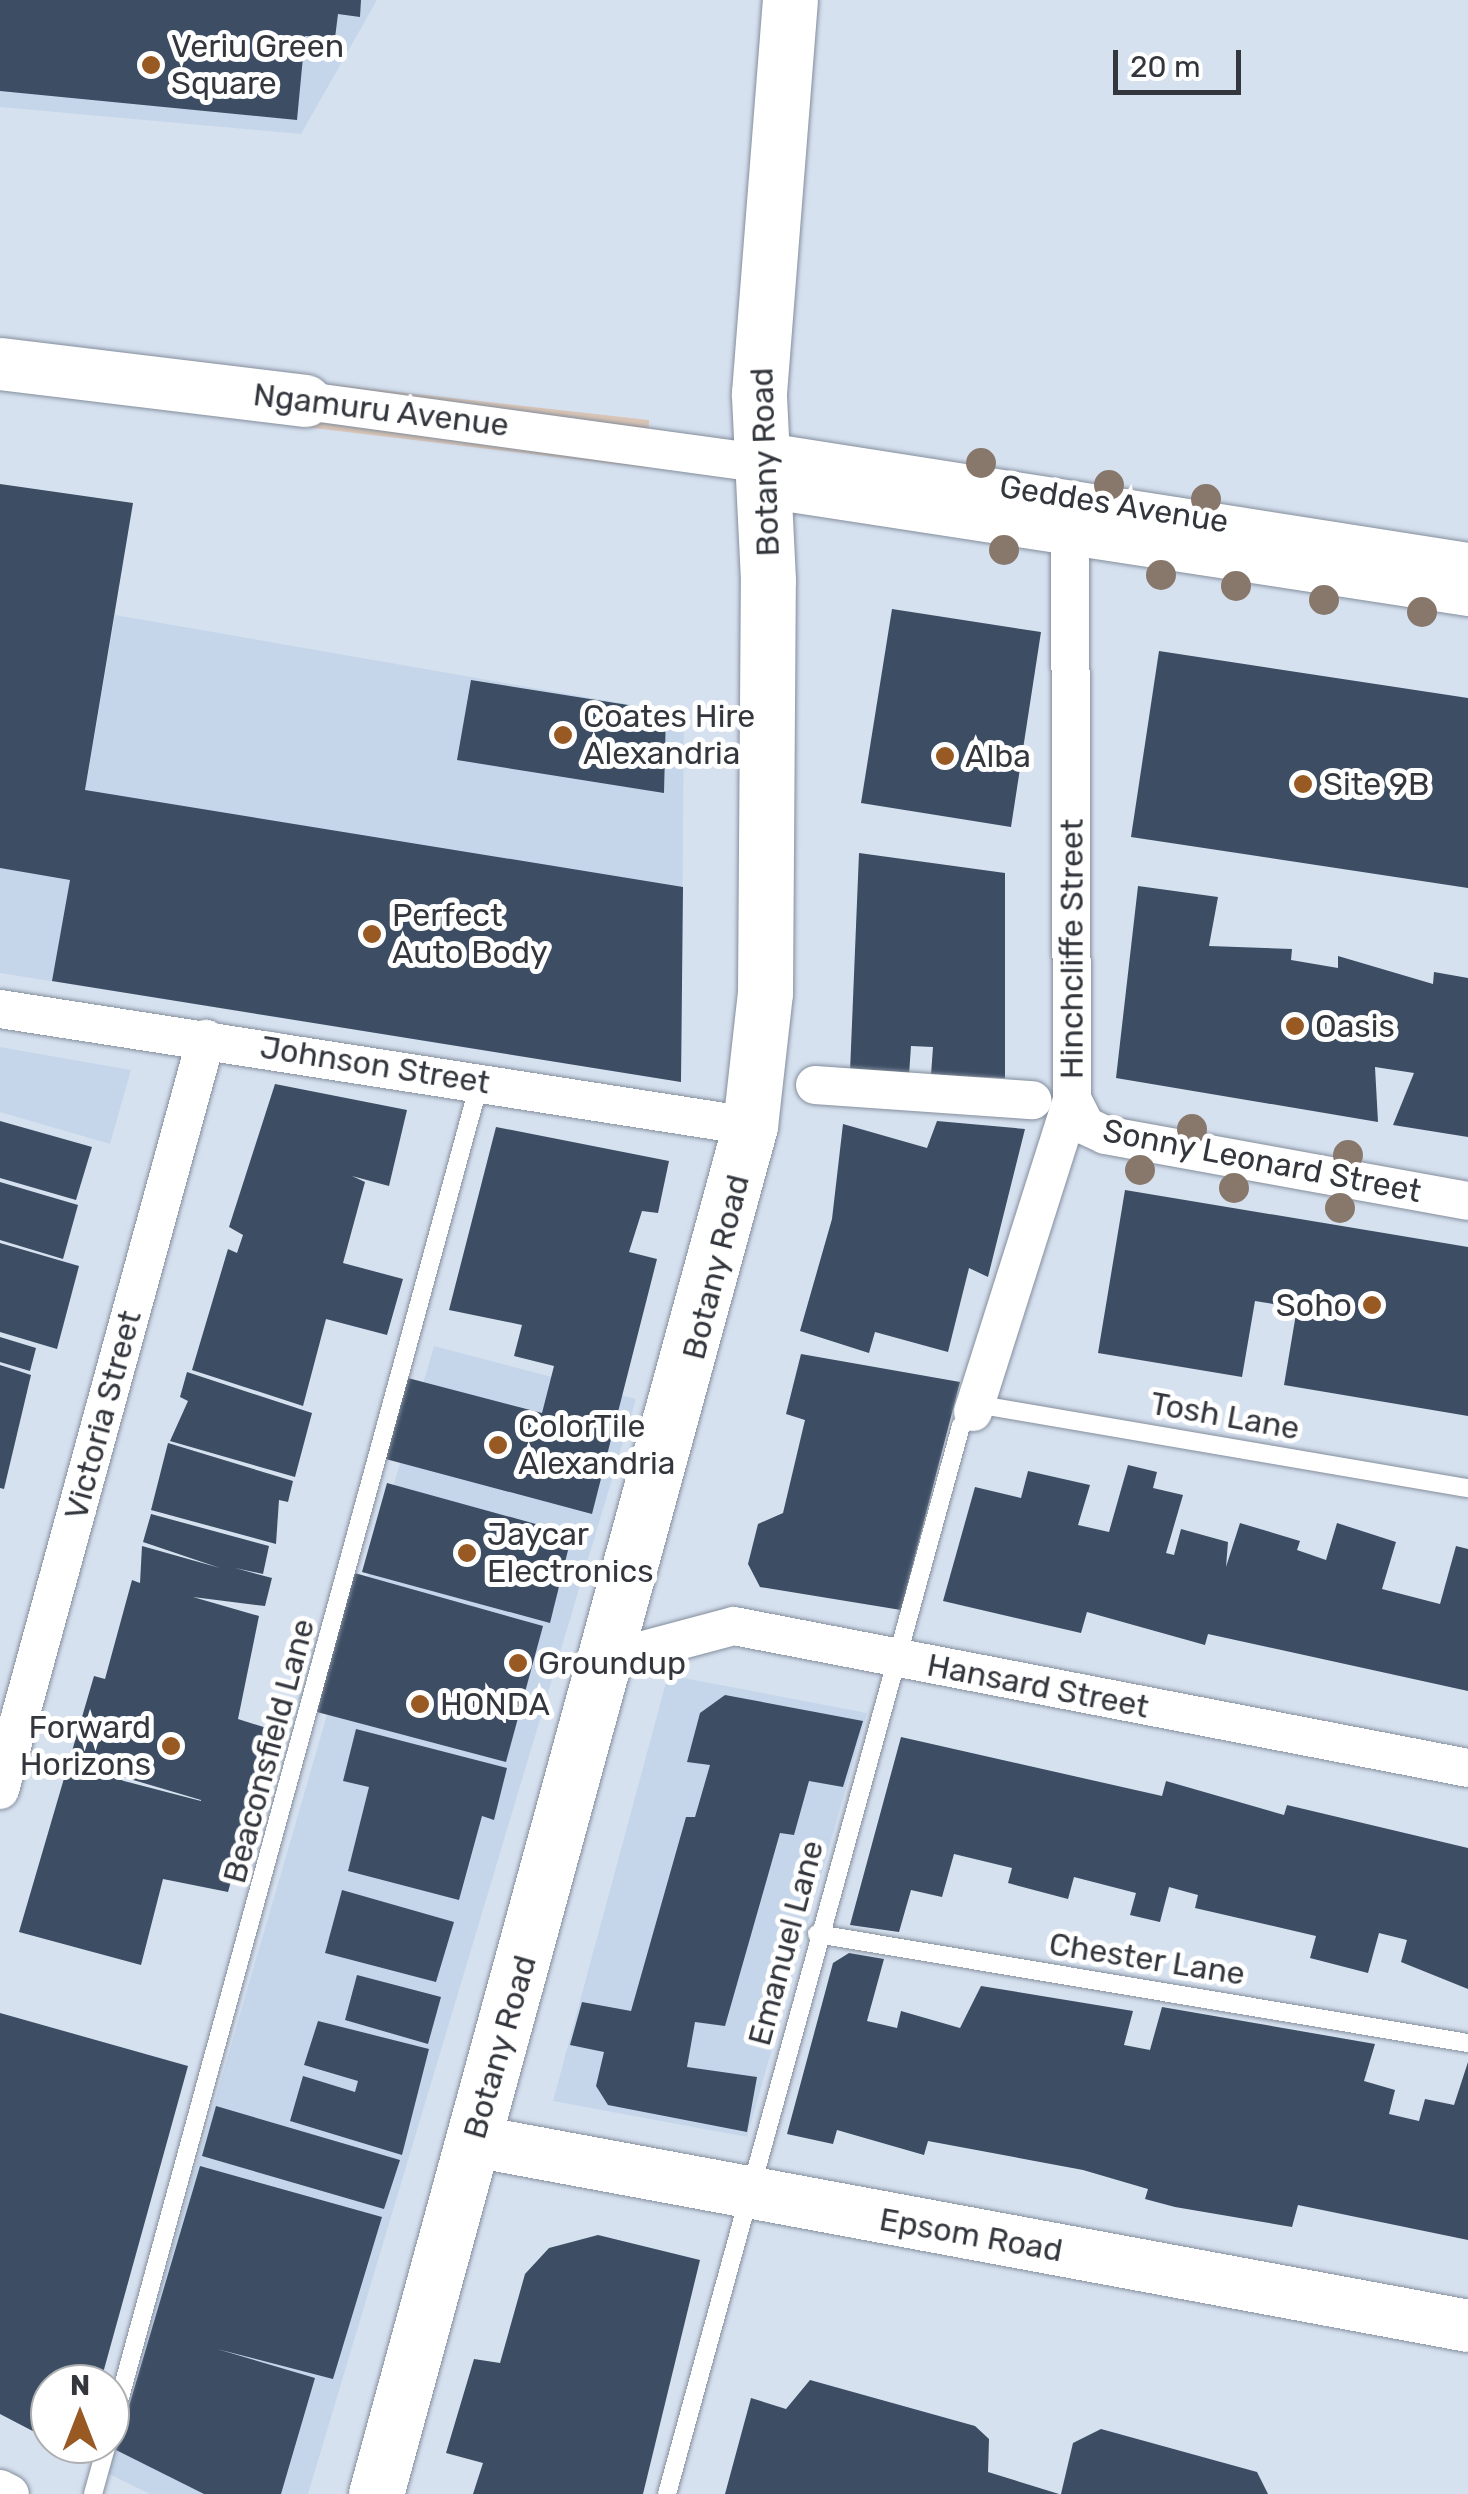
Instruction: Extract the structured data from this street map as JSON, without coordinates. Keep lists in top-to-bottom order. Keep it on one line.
{"streets":{"main road":["Botany Road"],"street":["Ngamuru Avenue","Geddes Avenue","Hinchcliffe Street","Johnson Street","Sonny Leonard Street","Victoria Street","Hansard Street","Epsom Road"],"lane":["Tosh Lane","Beaconsfield Lane","Emanuel Lane","Chester Lane"]},"crossings":[["Ngamuru Avenue","Botany Road"],["Ngamuru Avenue","Geddes Avenue"],["Botany Road","Geddes Avenue"],["Botany Road","Johnson Street"],["Botany Road","Hansard Street"],["Botany Road","Epsom Road"],["Geddes Avenue","Hinchcliffe Street"],["Hinchcliffe Street","Sonny Leonard Street"],["Hinchcliffe Street","Tosh Lane"],["Hinchcliffe Street","Emanuel Lane"],["Johnson Street","Victoria Street"],["Johnson Street","Beaconsfield Lane"],["Tosh Lane","Emanuel Lane"],["Hansard Street","Emanuel Lane"],["Emanuel Lane","Chester Lane"],["Emanuel Lane","Epsom Road"]],"places":["Veriu Green Square","Coates Hire Alexandria","Alba","Site 9B","Perfect Auto Body","Oasis","Soho","ColorTile Alexandria","Jaycar Electronics","Groundup","HONDA","Forward Horizons"],"scale_bar":"20 m","north":"top"}
